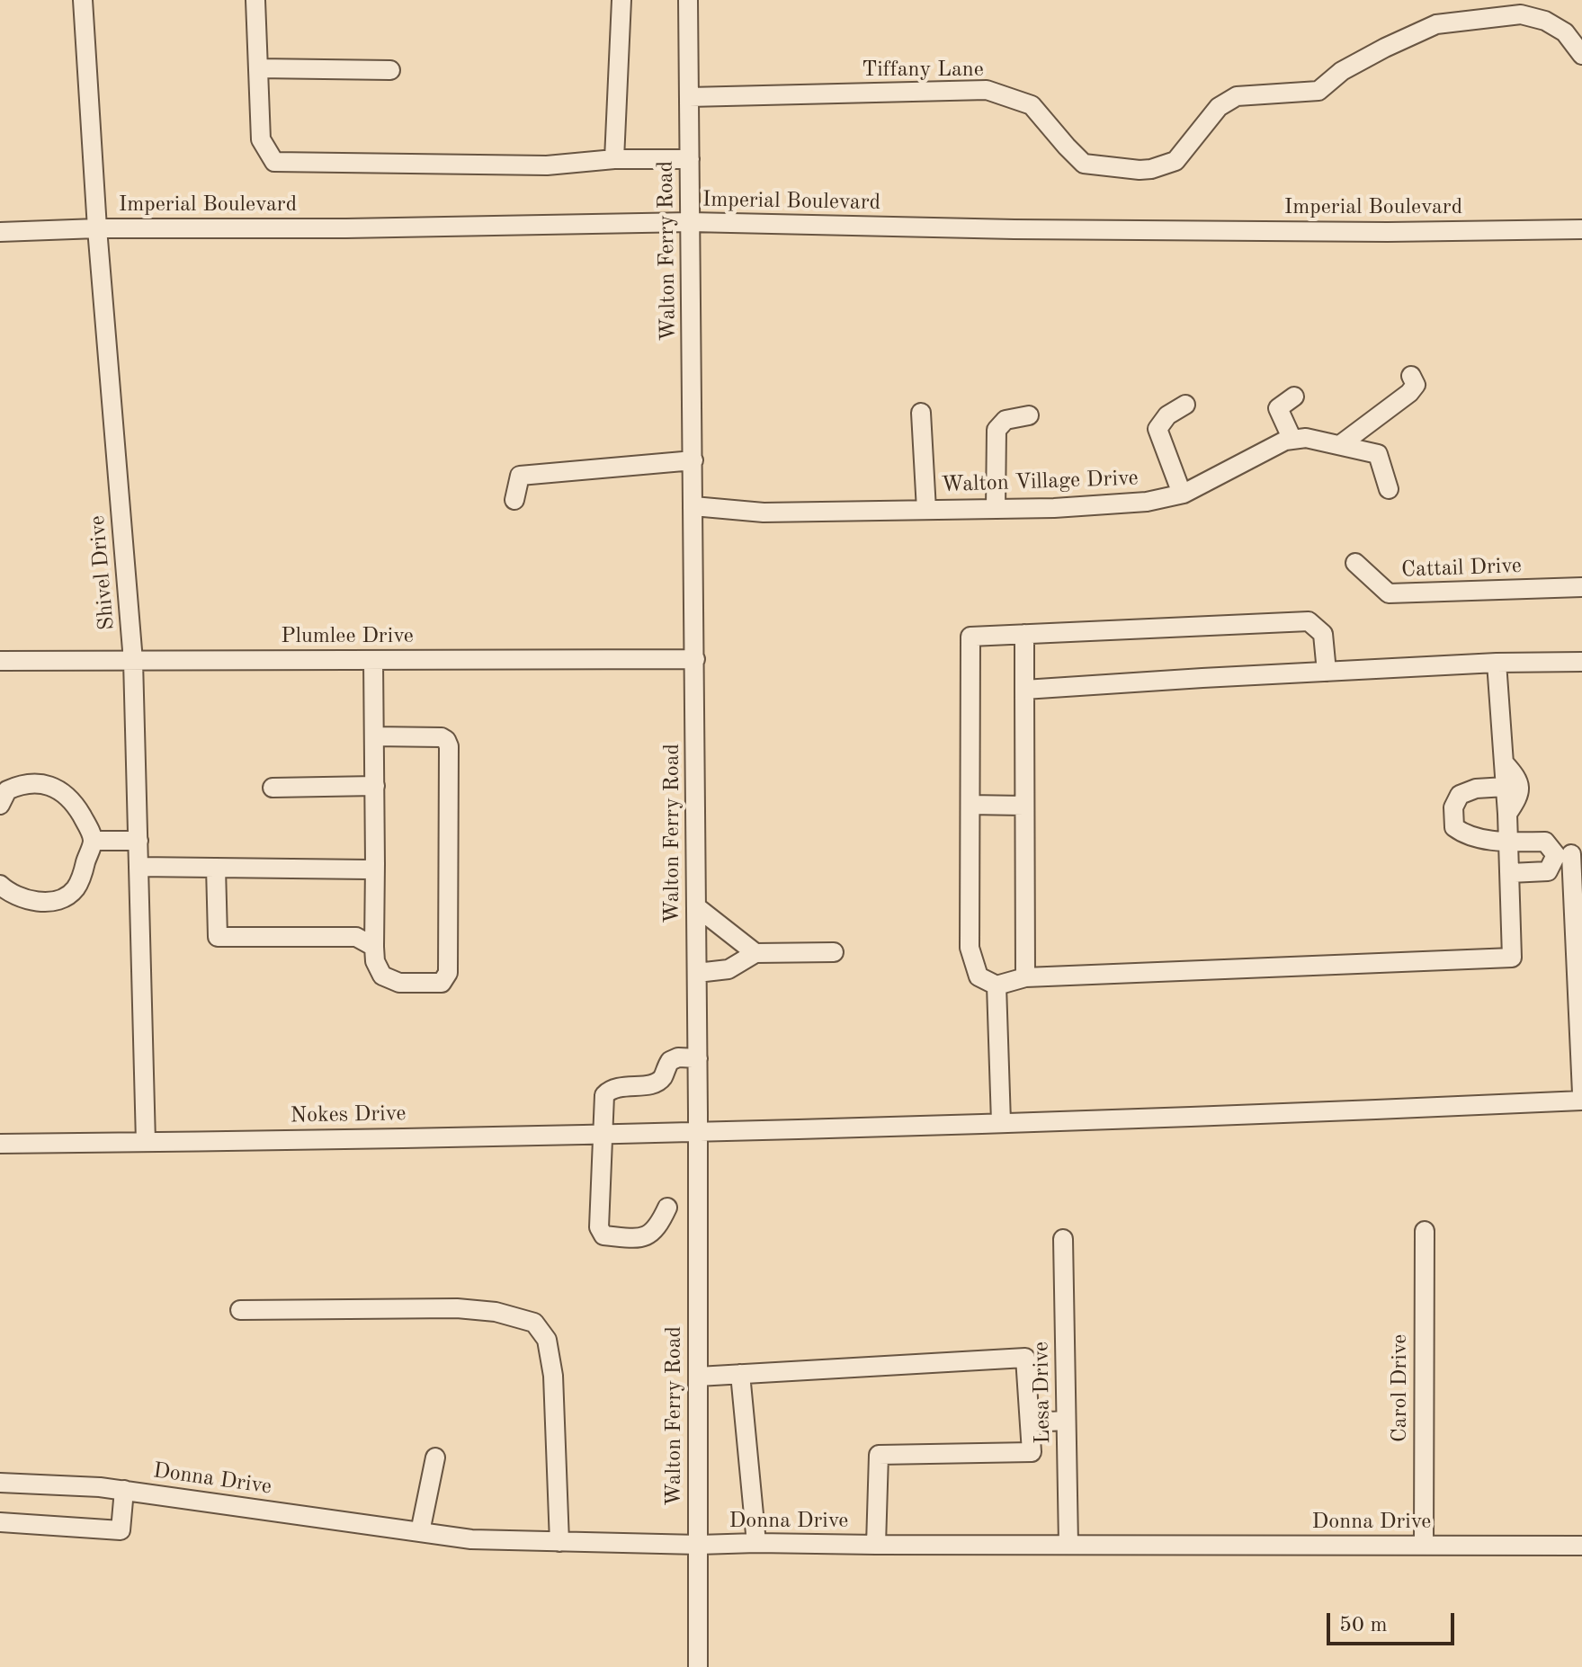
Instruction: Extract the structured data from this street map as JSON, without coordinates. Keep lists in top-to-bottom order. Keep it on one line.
{"streets":{"street":["Tiffany Lane","Imperial Boulevard","Walton Ferry Road","Walton Village Drive","Cattail Drive","Shivel Drive","Plumlee Drive","Nokes Drive","Carol Drive","Lesa Drive","Donna Drive"]},"crossings":[["Tiffany Lane","Walton Ferry Road"],["Imperial Boulevard","Walton Ferry Road"],["Imperial Boulevard","Shivel Drive"],["Walton Ferry Road","Walton Village Drive"],["Walton Ferry Road","Plumlee Drive"],["Walton Ferry Road","Nokes Drive"],["Walton Ferry Road","Donna Drive"],["Shivel Drive","Plumlee Drive"],["Shivel Drive","Nokes Drive"],["Carol Drive","Donna Drive"],["Lesa Drive","Donna Drive"]],"scale_bar":"50 m"}
